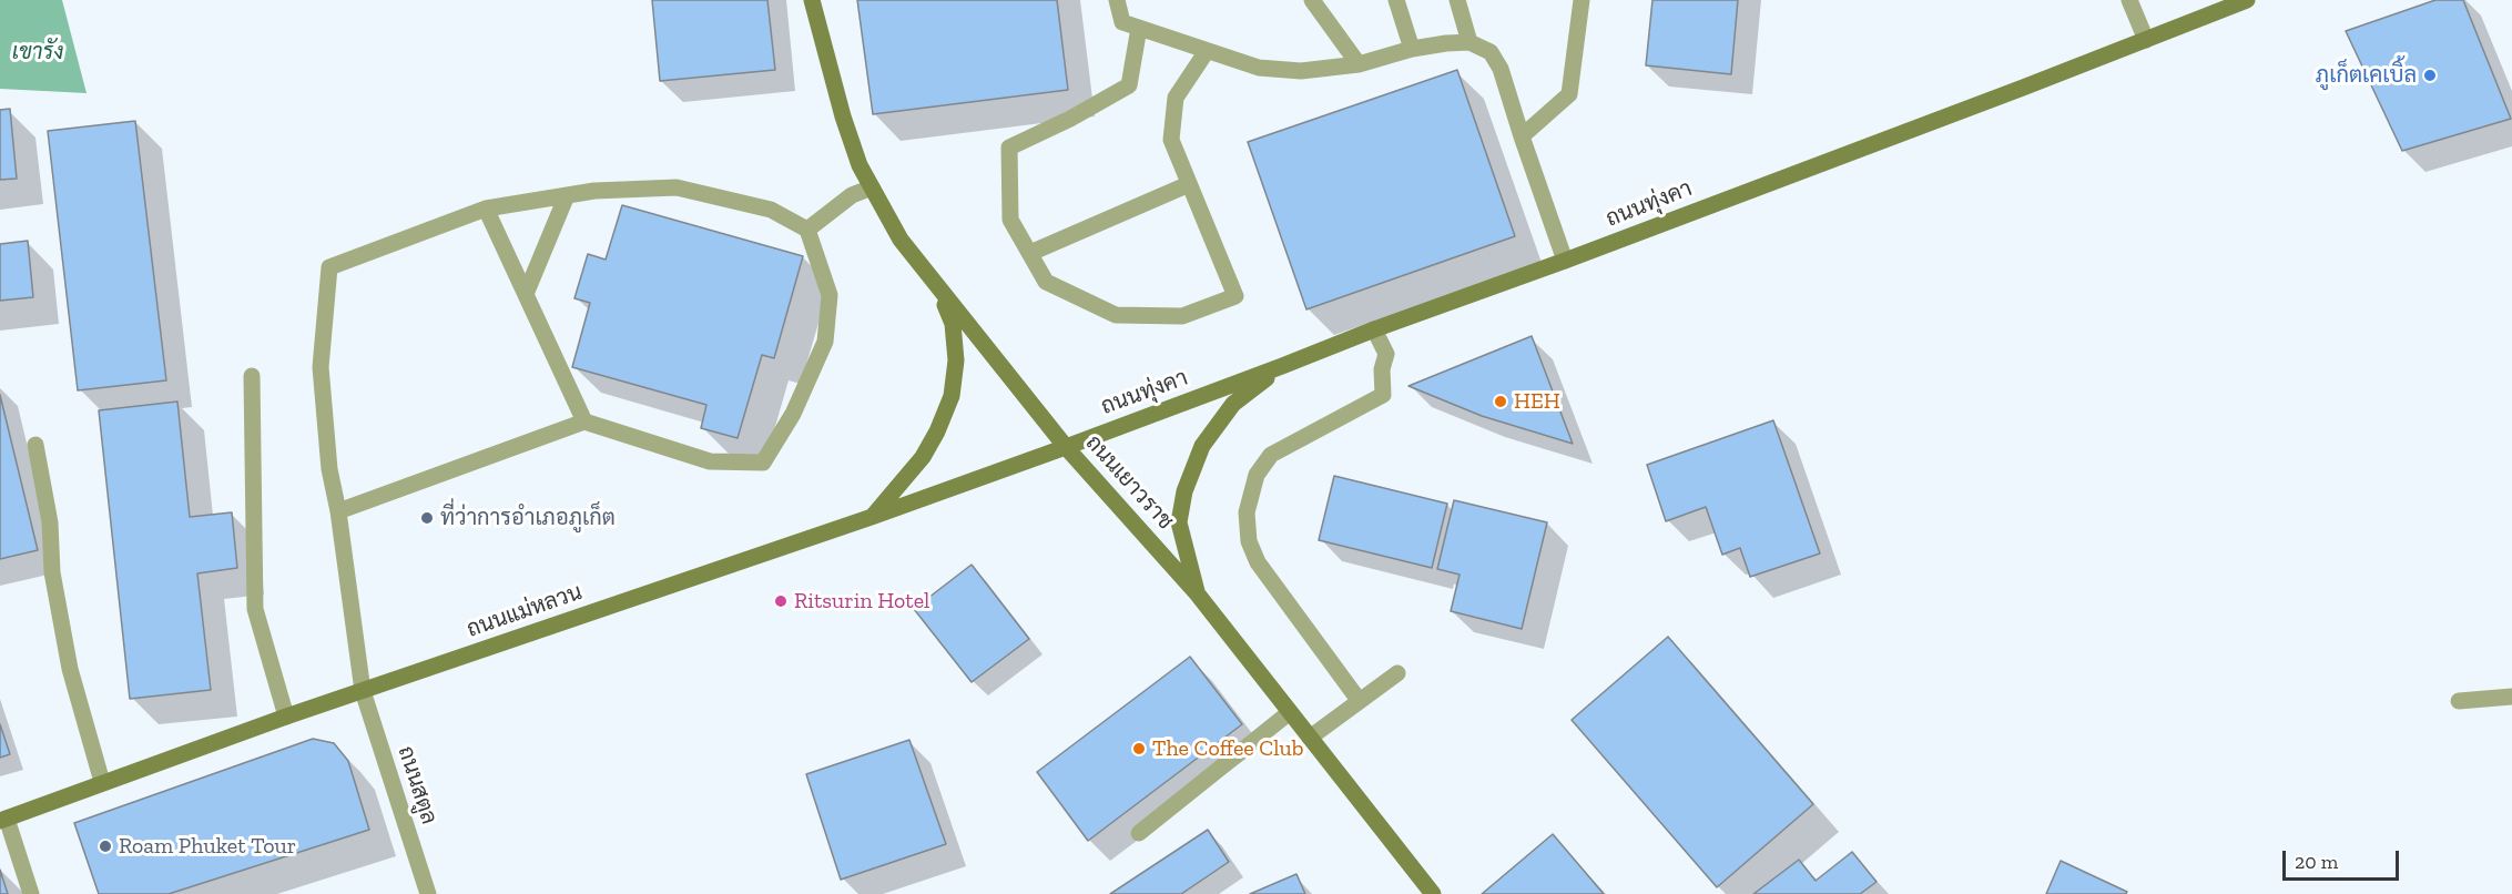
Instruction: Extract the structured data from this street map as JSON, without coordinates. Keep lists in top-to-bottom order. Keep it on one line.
{"streets":{"main road":["ถนนทุ่งคา","ถนนเยาวราช","ถนนแม่หลวน"],"street":["ถนนสตูล"]},"crossings":[["ถนนทุ่งคา","ถนนเยาวราช"],["ถนนทุ่งคา","ถนนแม่หลวน"],["ถนนเยาวราช","ถนนแม่หลวน"],["ถนนแม่หลวน","ถนนสตูล"]],"parks":["เขารัง"],"places":["ภูเก็ตเคเบิ้ล","HEH","ที่ว่าการอำเภอภูเก็ต","Ritsurin Hotel","The Coffee Club","Roam Phuket Tour"],"scale_bar":"20 m"}
